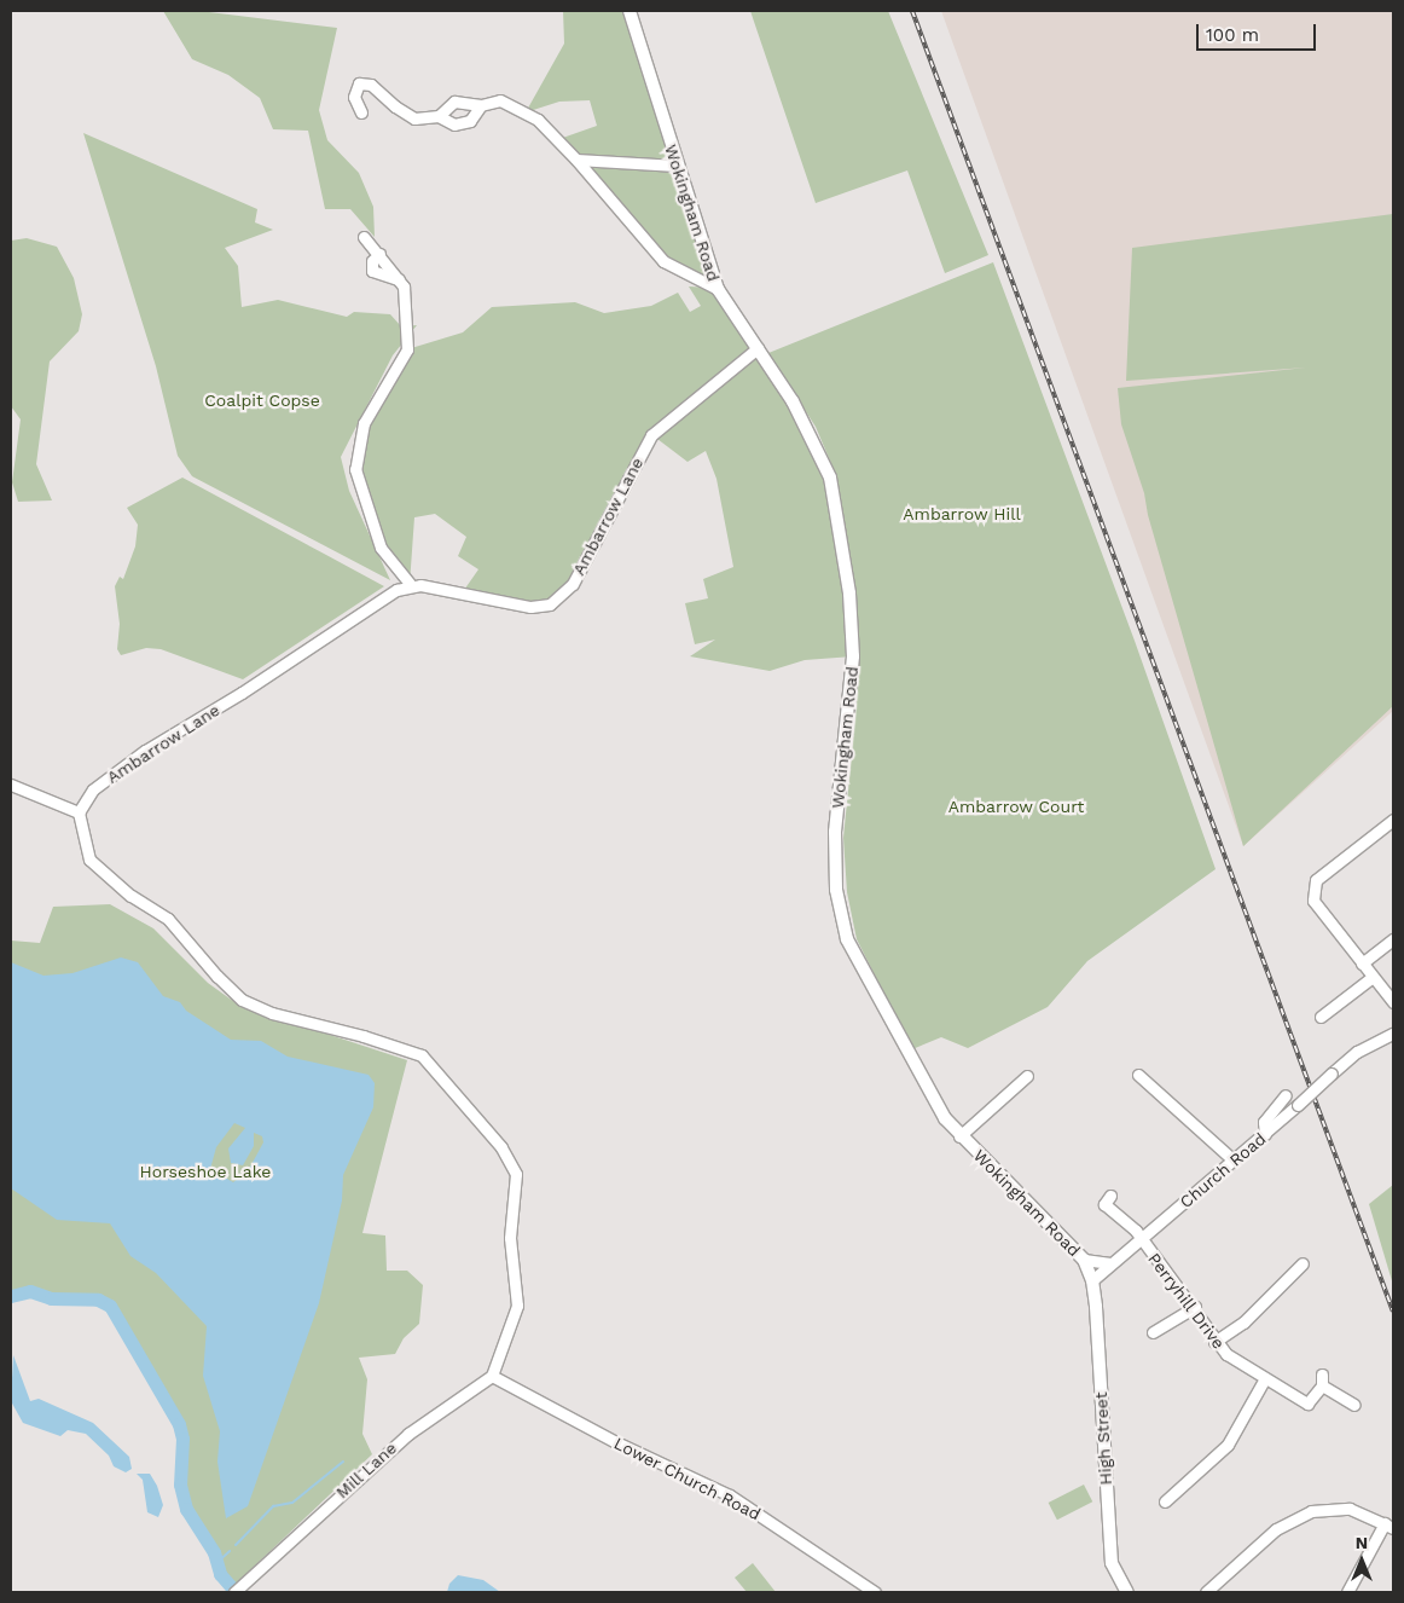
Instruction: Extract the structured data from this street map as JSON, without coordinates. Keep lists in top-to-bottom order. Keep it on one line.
{"streets":{"main road":["Wokingham Road","High Street"],"street":["Ambarrow Lane","Church Road","Perryhill Drive","Mill Lane","Lower Church Road"]},"crossings":[["Wokingham Road","Ambarrow Lane"],["Wokingham Road","Church Road"],["Wokingham Road","High Street"],["Church Road","Perryhill Drive"],["Church Road","High Street"],["Mill Lane","Lower Church Road"]],"parks":["Coalpit Copse","Ambarrow Hill","Ambarrow Court","Horseshoe Lake"],"scale_bar":"100 m","north":"top"}
